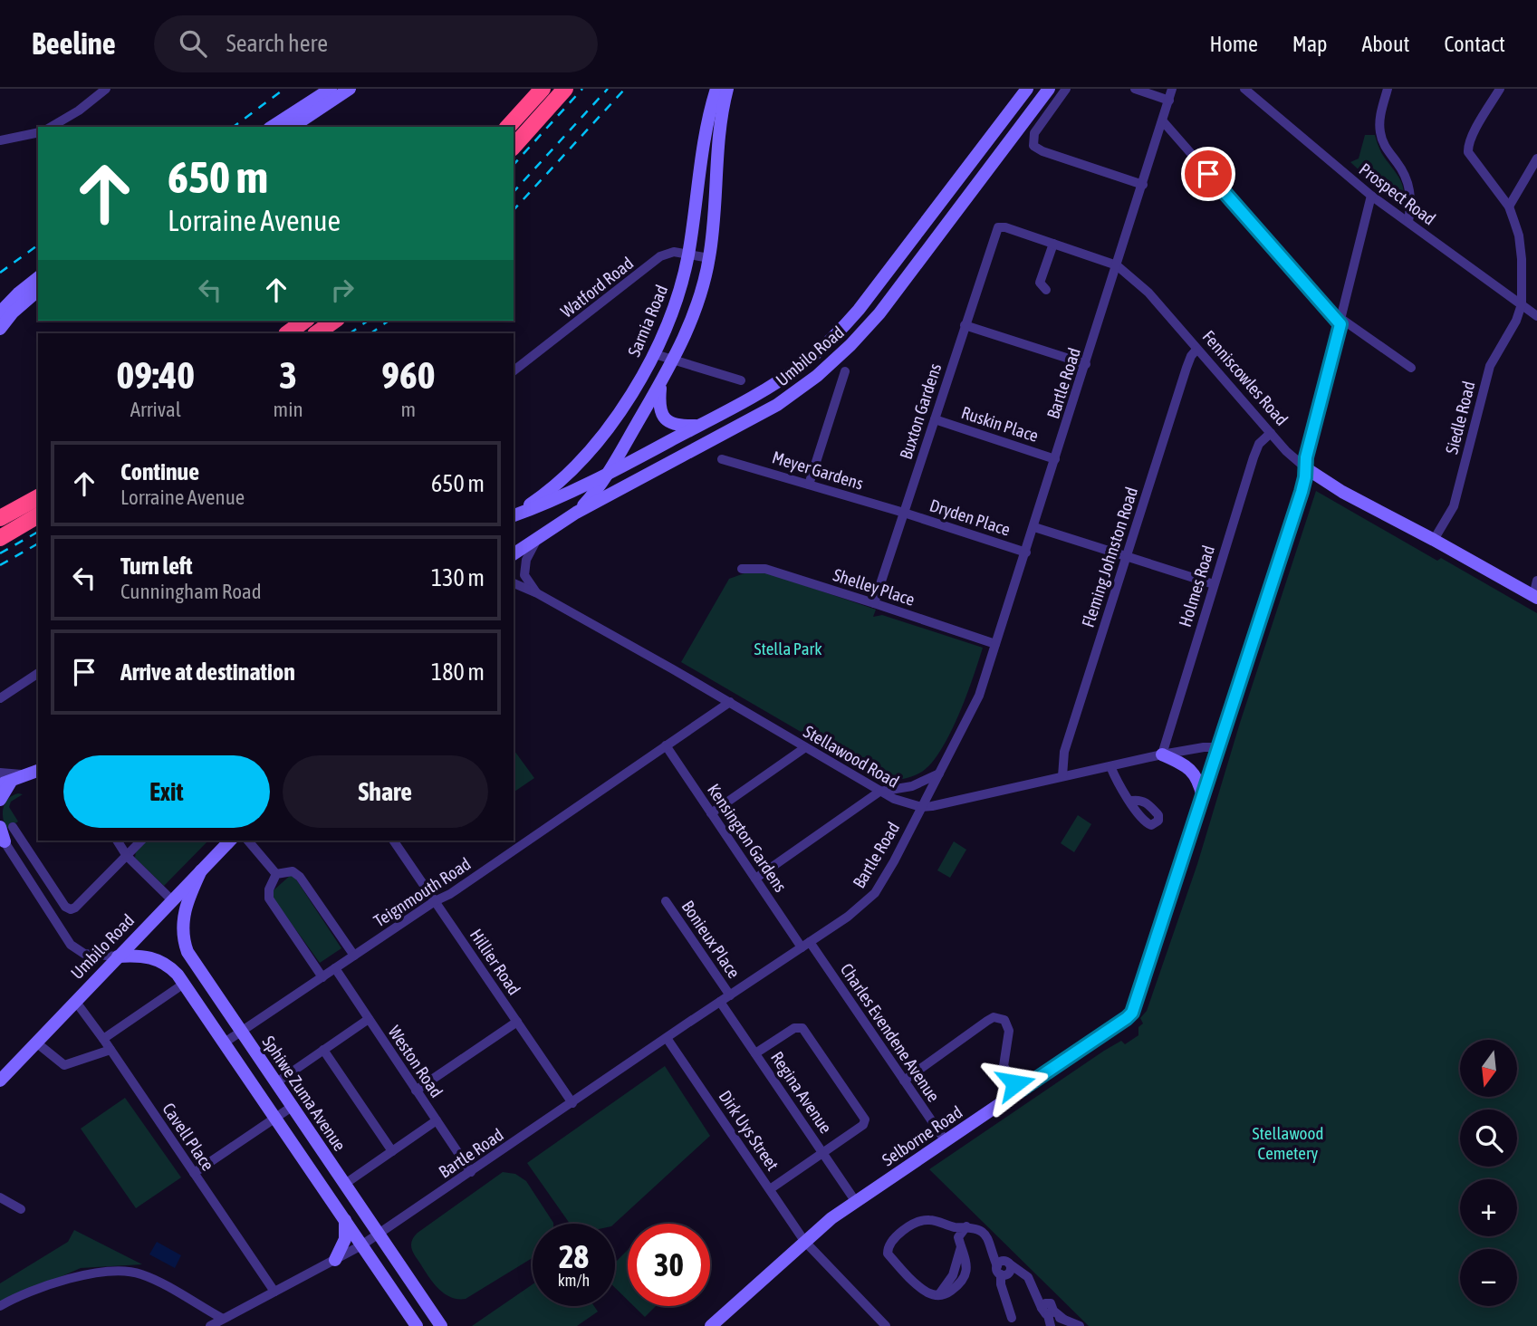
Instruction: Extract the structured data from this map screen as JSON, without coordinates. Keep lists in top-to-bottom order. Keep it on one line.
{"streets":{"main road":["Sarnia Road","Umbilo Road","Fenniscowles Road","Sphiwe Zuma Avenue","Selborne Road"],"street":["Prospect Road","Watford Road","Bartle Road","Buxton Gardens","Siedle Road","Ruskin Place","Meyer Gardens","Dryden Place","Fleming Johnston Road","Holmes Road","Shelley Place","Stellawood Road","Kensington Gardens","Teignmouth Road","Bonieux Place","Hillier Road","Charles Evendene Avenue","Weston Road","Regina Avenue","Dirk Uys Street","Cavell Place"]},"crossings":[["Prospect Road","Siedle Road"],["Watford Road","Sarnia Road"],["Umbilo Road","Sphiwe Zuma Avenue"],["Umbilo Road","Cavell Place"],["Fenniscowles Road","Bartle Road"],["Fenniscowles Road","Buxton Gardens"],["Fenniscowles Road","Siedle Road"],["Fenniscowles Road","Fleming Johnston Road"],["Fenniscowles Road","Holmes Road"],["Fenniscowles Road","Selborne Road"],["Bartle Road","Ruskin Place"],["Bartle Road","Dryden Place"],["Bartle Road","Shelley Place"],["Bartle Road","Stellawood Road"],["Bartle Road","Kensington Gardens"],["Bartle Road","Bonieux Place"],["Bartle Road","Hillier Road"],["Bartle Road","Charles Evendene Avenue"],["Bartle Road","Weston Road"],["Bartle Road","Regina Avenue"],["Bartle Road","Sphiwe Zuma Avenue"],["Bartle Road","Dirk Uys Street"],["Bartle Road","Cavell Place"],["Buxton Gardens","Ruskin Place"],["Buxton Gardens","Meyer Gardens"],["Buxton Gardens","Dryden Place"],["Buxton Gardens","Shelley Place"],["Meyer Gardens","Dryden Place"],["Fleming Johnston Road","Stellawood Road"],["Holmes Road","Stellawood Road"],["Stellawood Road","Teignmouth Road"],["Stellawood Road","Selborne Road"],["Kensington Gardens","Teignmouth Road"],["Kensington Gardens","Charles Evendene Avenue"],["Teignmouth Road","Hillier Road"],["Teignmouth Road","Weston Road"],["Teignmouth Road","Sphiwe Zuma Avenue"],["Charles Evendene Avenue","Selborne Road"],["Regina Avenue","Selborne Road"],["Dirk Uys Street","Selborne Road"]],"parks":["Stella Park","Stellawood Cemetery"],"north":"bottom","page":{"header":"Beeline","search":"Search here","nav":["Home","Map","About","Contact"],"turn":["650 m","Lorraine Avenue"],"eta":["09:40","Arrival","3","min","960","m"],"list":[{"name":"Continue","note":"Lorraine Avenue","value":"650 m"},{"name":"Turn left","note":"Cunningham Road","value":"130 m"},{"name":"Arrive at destination","value":"180 m"}],"buttons":["Exit","Share"],"map_buttons":["+","−"],"speed":"28 km/h","limit":"30"}}
